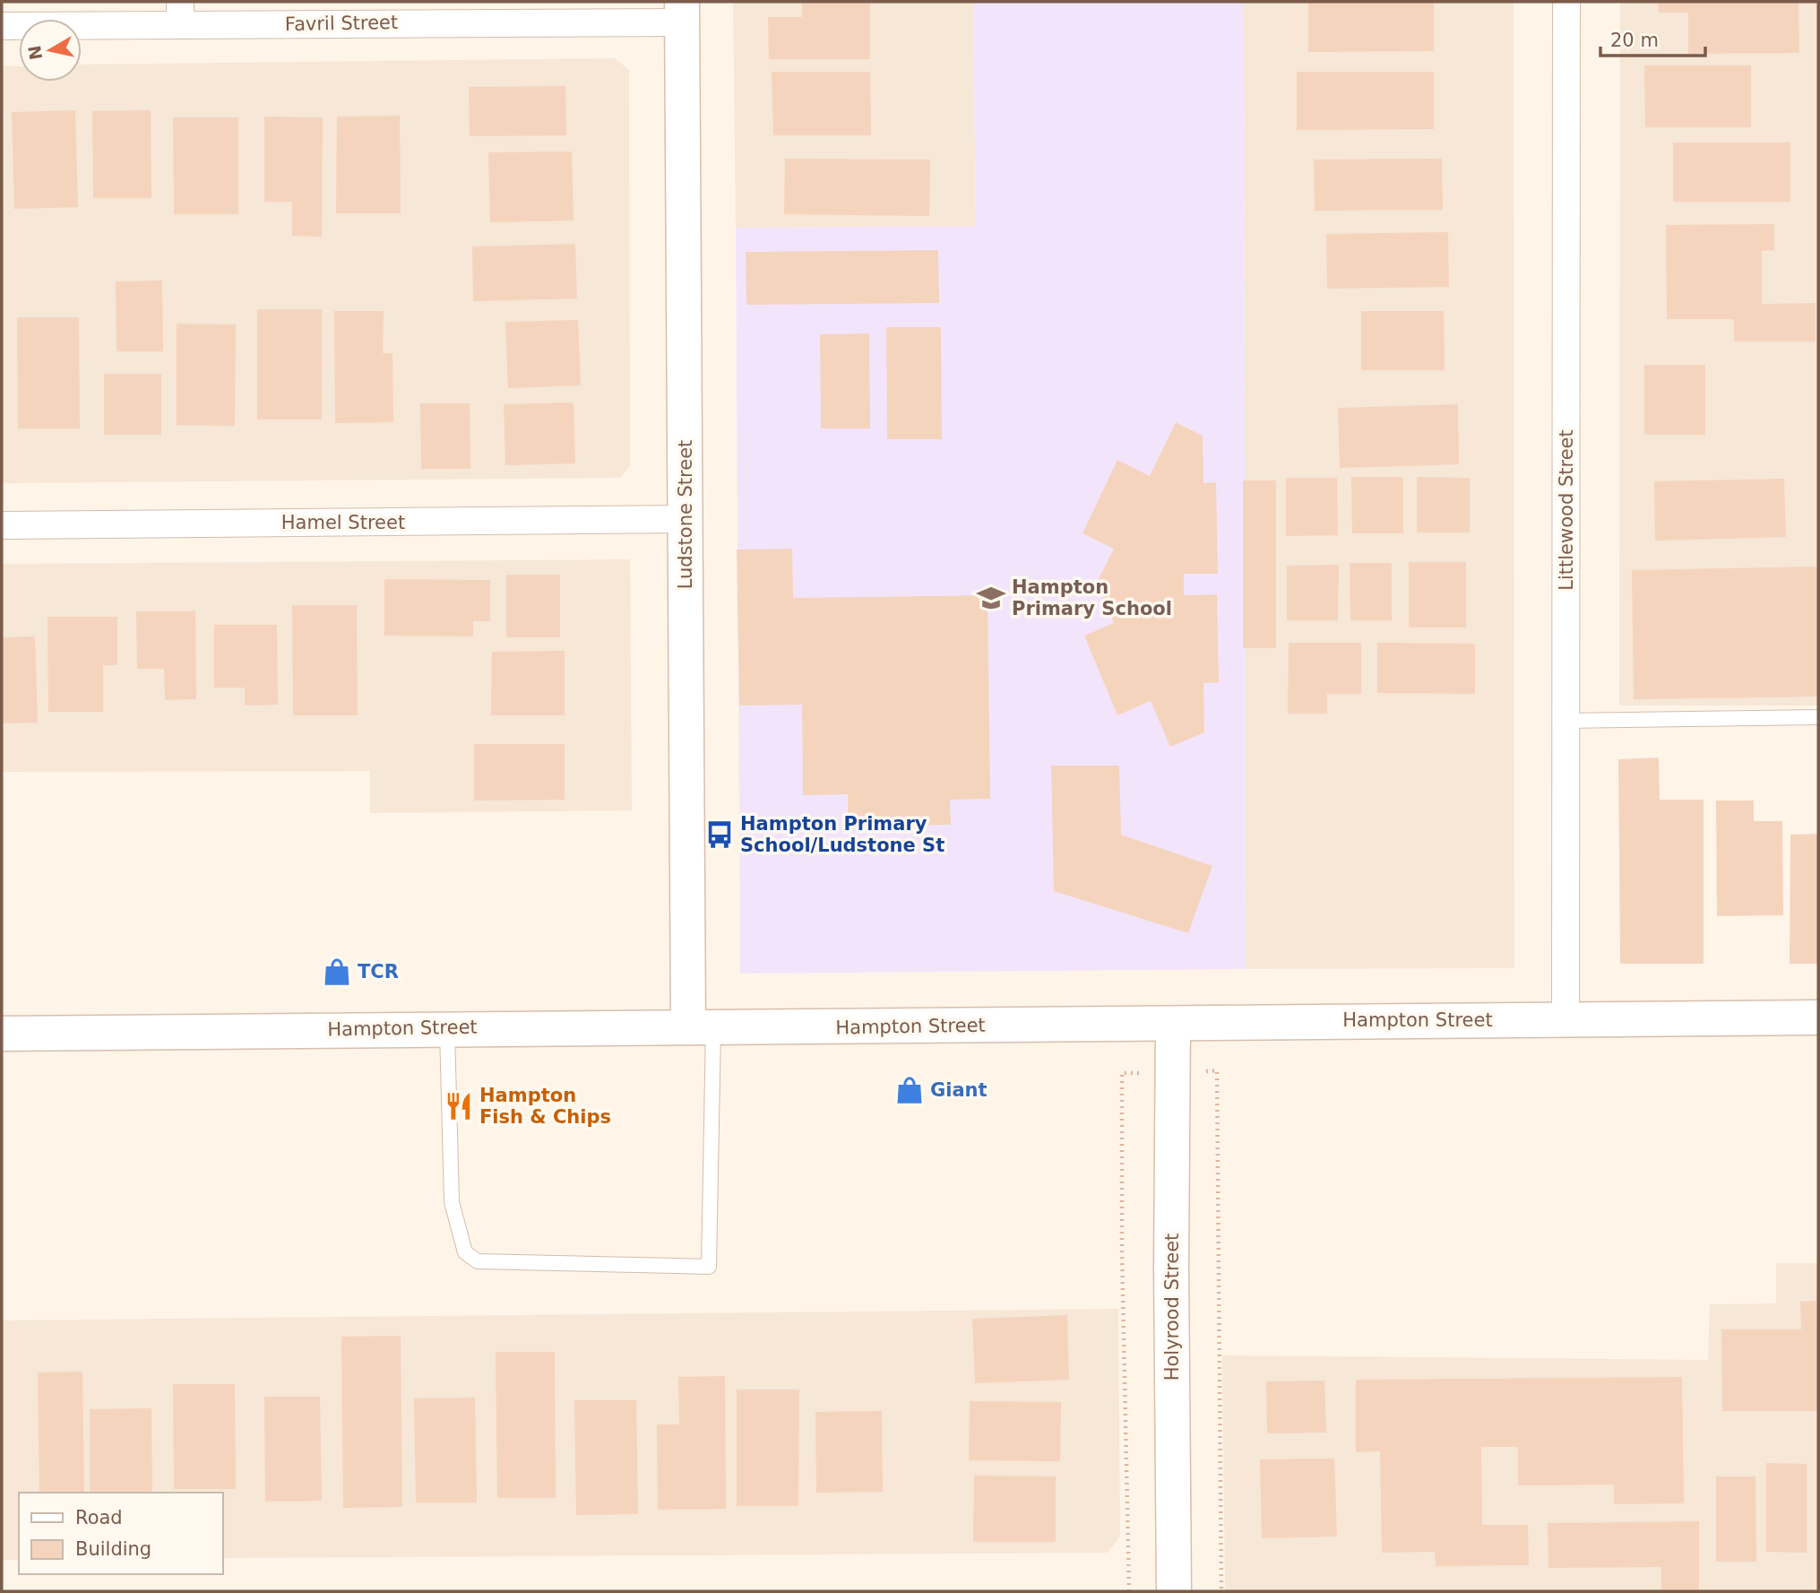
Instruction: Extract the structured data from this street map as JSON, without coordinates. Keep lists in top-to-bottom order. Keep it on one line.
{"streets":{"main road":["Ludstone Street","Hampton Street","Holyrood Street"],"street":["Favril Street","Littlewood Street","Hamel Street"]},"crossings":[["Favril Street","Ludstone Street"],["Littlewood Street","Hampton Street"],["Ludstone Street","Hamel Street"],["Ludstone Street","Hampton Street"],["Hampton Street","Holyrood Street"]],"places":{"school or university":["Hampton Primary School"],"bus stop":["Hampton Primary School/Ludstone St"],"shop":["TCR","Giant"],"restaurant":["Hampton Fish & Chips"]},"legend":["Road","Building"],"scale_bar":"20 m","north":"left"}
